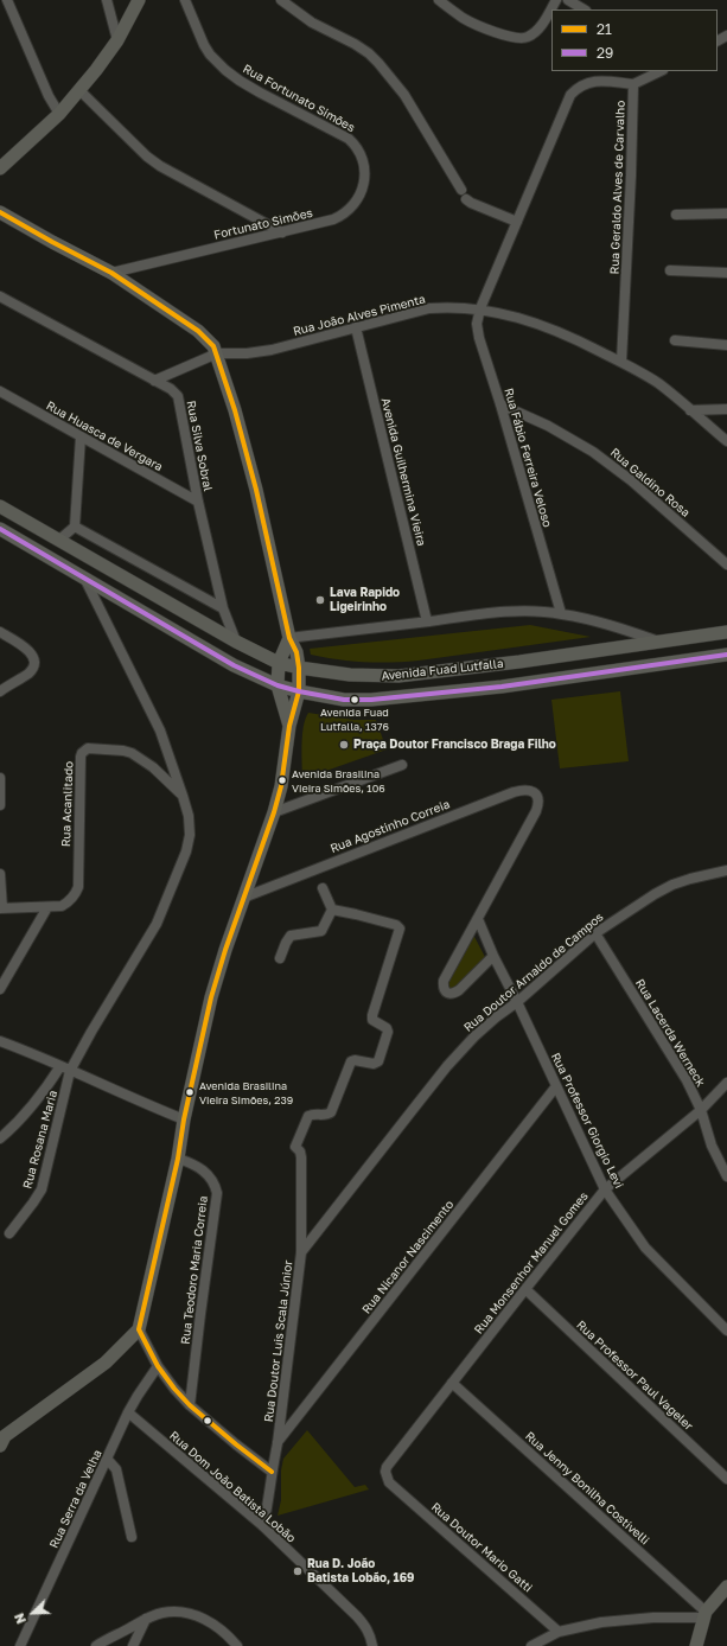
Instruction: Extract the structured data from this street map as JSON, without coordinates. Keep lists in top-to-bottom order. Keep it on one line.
{"streets":{"main road":["Avenida Fuad Lutfalla"],"street":["Rua Fortunato Simões","Rua Geraldo Alves de Carvalho","Fortunato Simões","Rua João Alves Pimenta","Rua Huasca de Vergara","Rua Silva Sobral","Rua Fábio Ferreira Veloso","Avenida Guilhermina Vieira","Rua Galdino Rosa","Rua Acanlitado","Rua Agostinho Correia","Rua Doutor Arnaldo de Campos","Rua Lacerda Werneck","Rua Professor Giorgio Levi","Rua Rosana Maria","Rua Nicanor Nascimento","Rua Monsenhor Manuel Gomes","Rua Teodoro Maria Correia","Rua Doutor Luis Scala Júnior","Rua Professor Paul Vageler","Rua Dom João Batista Lobão","Rua Jenny Bonilha Costivelli","Rua Serra da Velha","Rua Doutor Mario Gatti"]},"crossings":[["Rua Fortunato Simões","Fortunato Simões"],["Rua Geraldo Alves de Carvalho","Rua João Alves Pimenta"],["Rua Geraldo Alves de Carvalho","Rua Fábio Ferreira Veloso"],["Rua João Alves Pimenta","Rua Fábio Ferreira Veloso"],["Rua João Alves Pimenta","Avenida Guilhermina Vieira"],["Rua Huasca de Vergara","Rua Silva Sobral"],["Rua Silva Sobral","Avenida Fuad Lutfalla"],["Rua Fábio Ferreira Veloso","Rua Galdino Rosa"],["Rua Fábio Ferreira Veloso","Avenida Fuad Lutfalla"],["Avenida Guilhermina Vieira","Avenida Fuad Lutfalla"],["Avenida Fuad Lutfalla","Rua Rosana Maria"],["Rua Acanlitado","Rua Rosana Maria"],["Rua Agostinho Correia","Rua Professor Giorgio Levi"],["Rua Doutor Arnaldo de Campos","Rua Lacerda Werneck"],["Rua Doutor Arnaldo de Campos","Rua Professor Giorgio Levi"],["Rua Doutor Arnaldo de Campos","Rua Doutor Luis Scala Júnior"],["Rua Lacerda Werneck","Rua Monsenhor Manuel Gomes"],["Rua Professor Giorgio Levi","Rua Nicanor Nascimento"],["Rua Professor Giorgio Levi","Rua Monsenhor Manuel Gomes"],["Rua Nicanor Nascimento","Rua Doutor Luis Scala Júnior"],["Rua Monsenhor Manuel Gomes","Rua Professor Paul Vageler"],["Rua Monsenhor Manuel Gomes","Rua Jenny Bonilha Costivelli"],["Rua Monsenhor Manuel Gomes","Rua Doutor Mario Gatti"],["Rua Doutor Luis Scala Júnior","Rua Dom João Batista Lobão"],["Rua Dom João Batista Lobão","Rua Serra da Velha"]],"places":["Lava Rapido Ligeirinho","Avenida Fuad Lutfalla, 1376","Praça Doutor Francisco Braga Filho","Avenida Brasilina Vieira Simões, 106","Avenida Brasilina Vieira Simões, 239","Rua D. João Batista Lobão, 169"],"lines":["transit line 21","transit line 29"],"legend":["21","29"],"north":"bottom left"}
